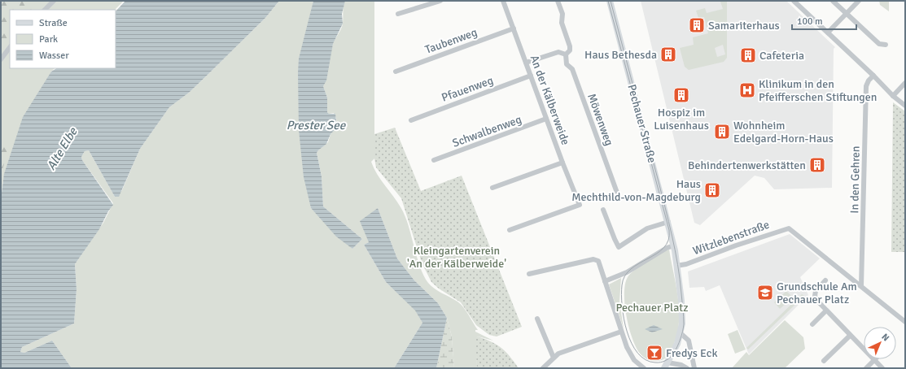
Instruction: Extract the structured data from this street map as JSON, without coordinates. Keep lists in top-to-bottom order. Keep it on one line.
{"streets":{"main road":["Pechauer Straße"],"street":["Taubenweg","Pfauenweg","An der Kälberweide","Möwenweg","Schwalbenweg","In den Gehren","Witzlebenstraße"]},"crossings":[["Taubenweg","An der Kälberweide"],["Pfauenweg","An der Kälberweide"],["An der Kälberweide","Schwalbenweg"],["In den Gehren","Witzlebenstraße"]],"water":["Prester See","Alte Elbe"],"parks":["Kleingartenverein 'An der Kälberweide'","Pechauer Platz"],"places":{"building":["Samariterhaus","Haus Bethesda","Cafeteria","Hospiz im Luisenhaus","Wohnheim Edelgard-Horn-Haus","Behindertenwerkstätten","Haus Mechthild-von-Magdeburg"],"hospital":["Klinikum in den Pfeifferschen Stiftungen"],"school or university":["Grundschule Am Pechauer Platz"],"bar":["Fredys Eck"]},"legend":["Straße","Park","Wasser"],"scale_bar":"100 m","north":"top right"}
